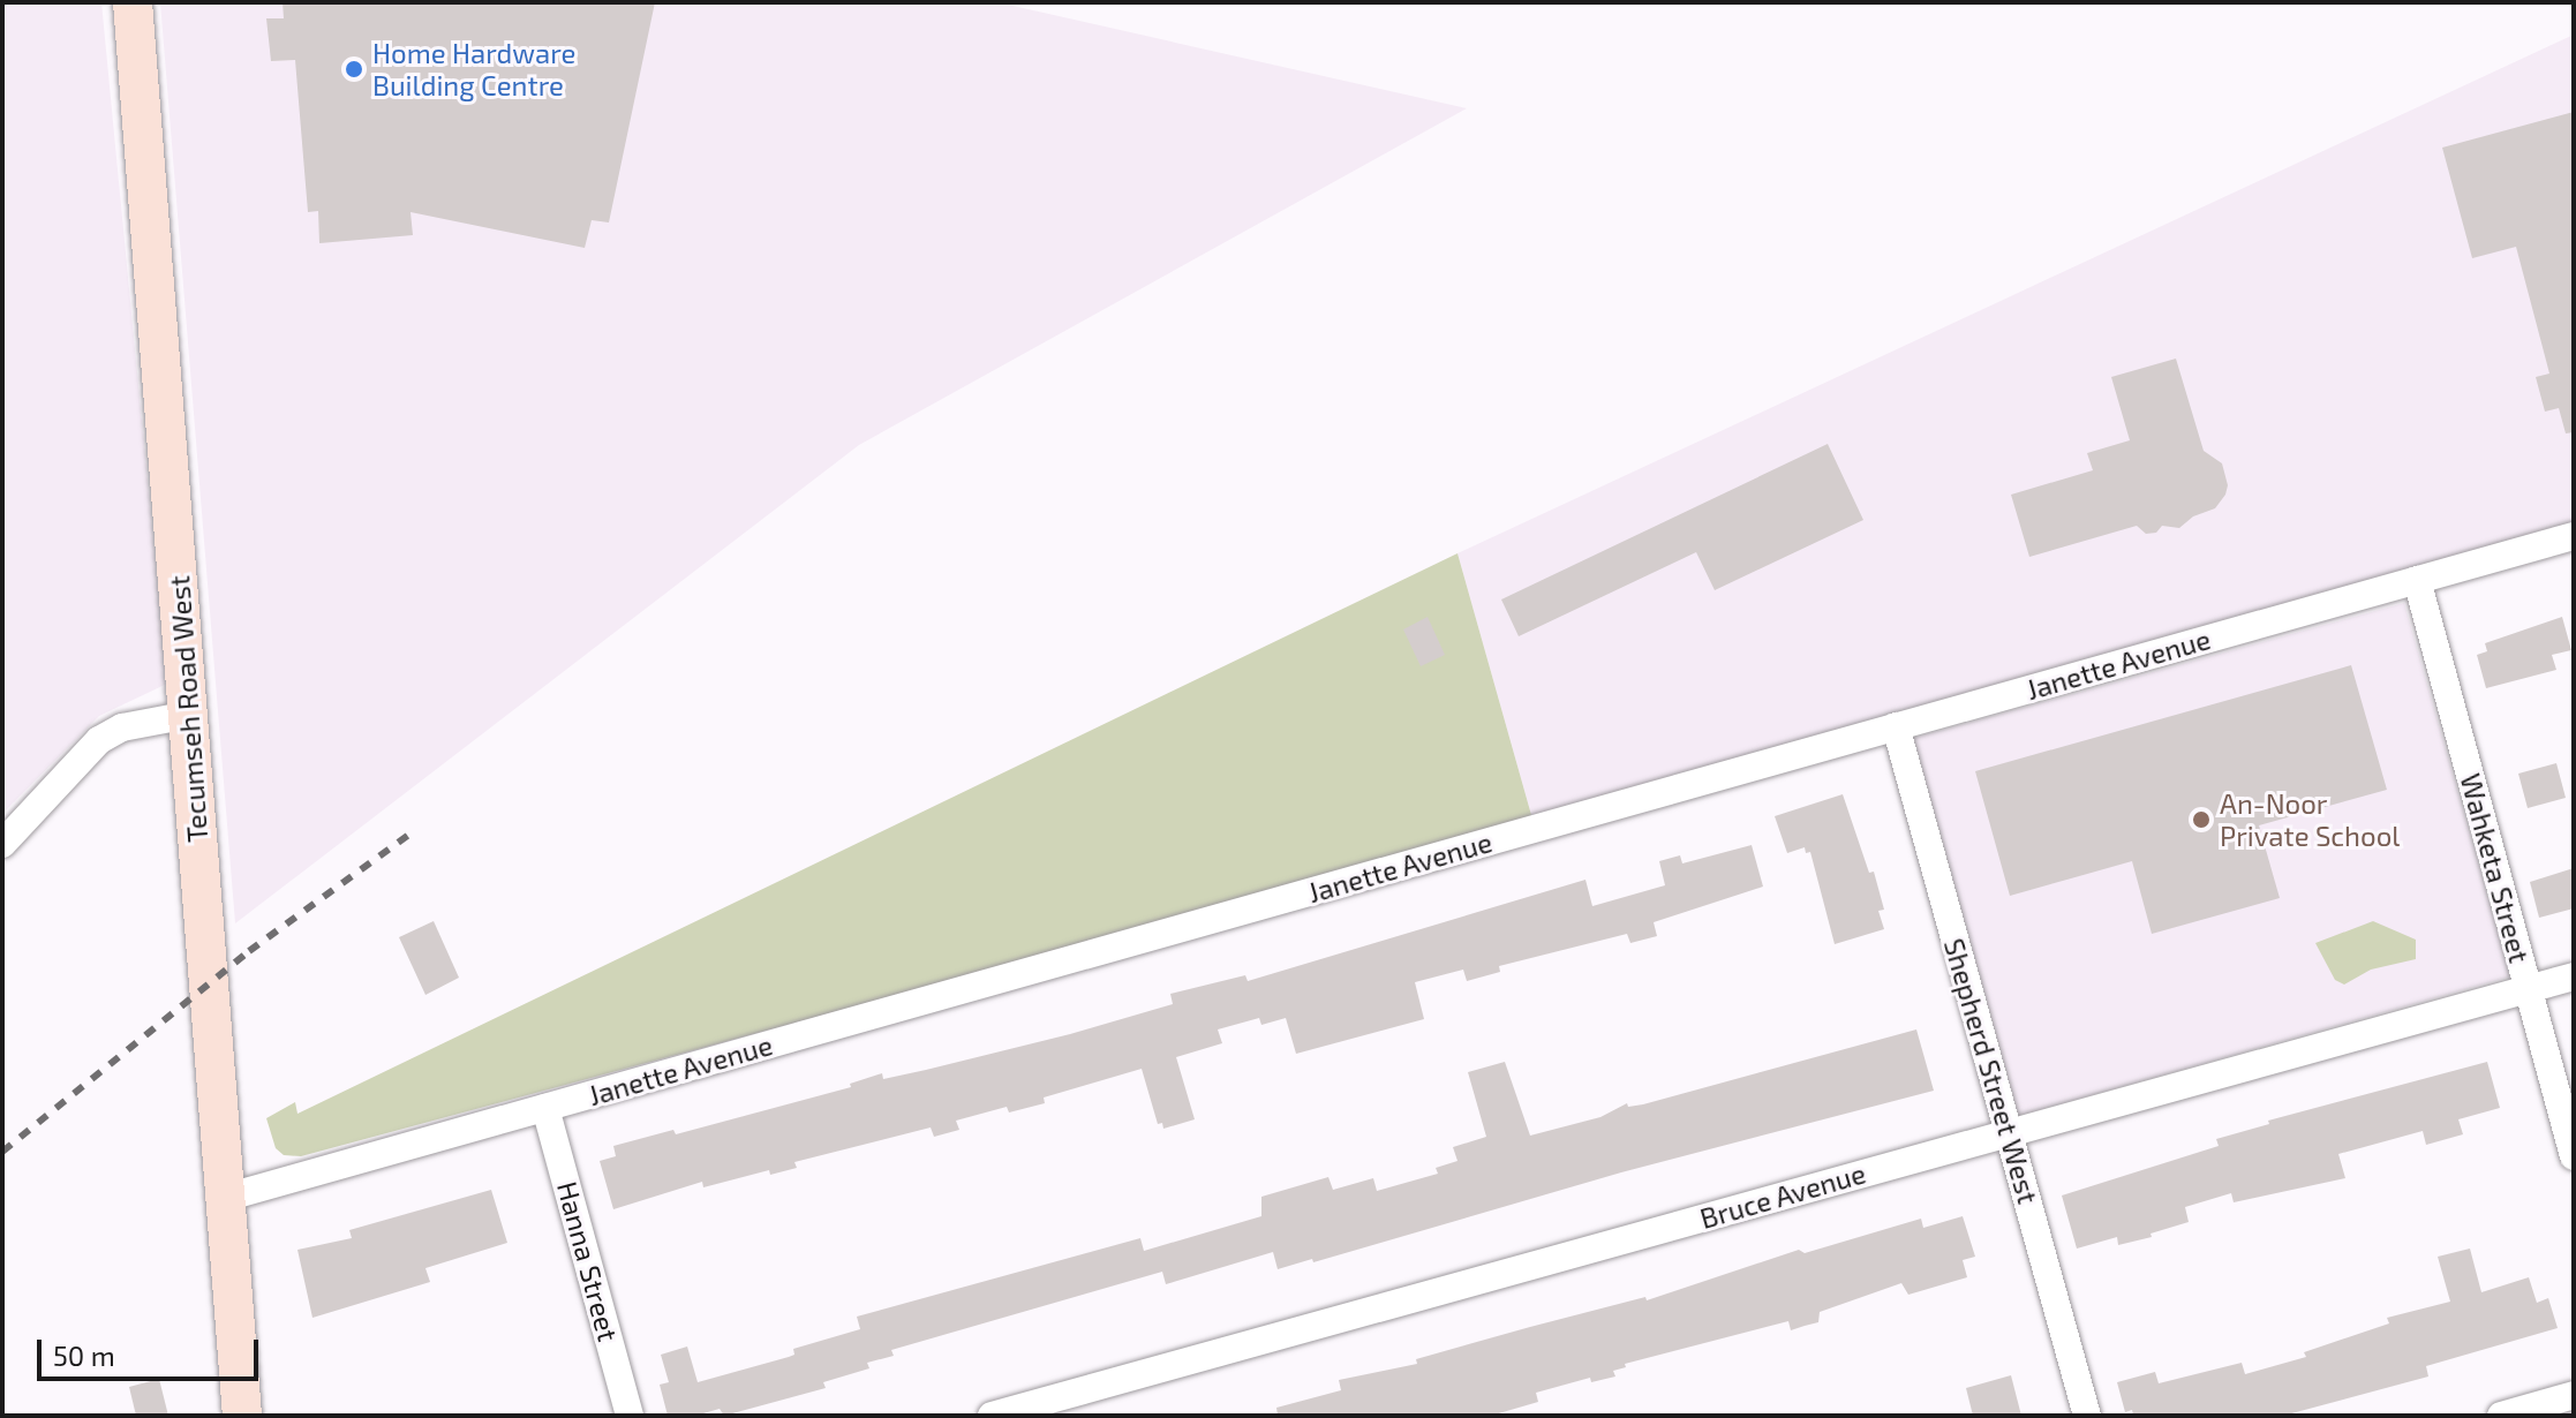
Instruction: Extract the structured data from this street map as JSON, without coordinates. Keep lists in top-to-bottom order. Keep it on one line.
{"streets":{"main road":["Tecumseh Road West"],"street":["Janette Avenue","Wahketa Street","Shepherd Street West","Bruce Avenue","Hanna Street"]},"crossings":[["Janette Avenue","Tecumseh Road West"],["Janette Avenue","Wahketa Street"],["Janette Avenue","Shepherd Street West"],["Janette Avenue","Hanna Street"],["Wahketa Street","Bruce Avenue"],["Shepherd Street West","Bruce Avenue"]],"places":["Home Hardware Building Centre","An-Noor Private School"],"scale_bar":"50 m"}
